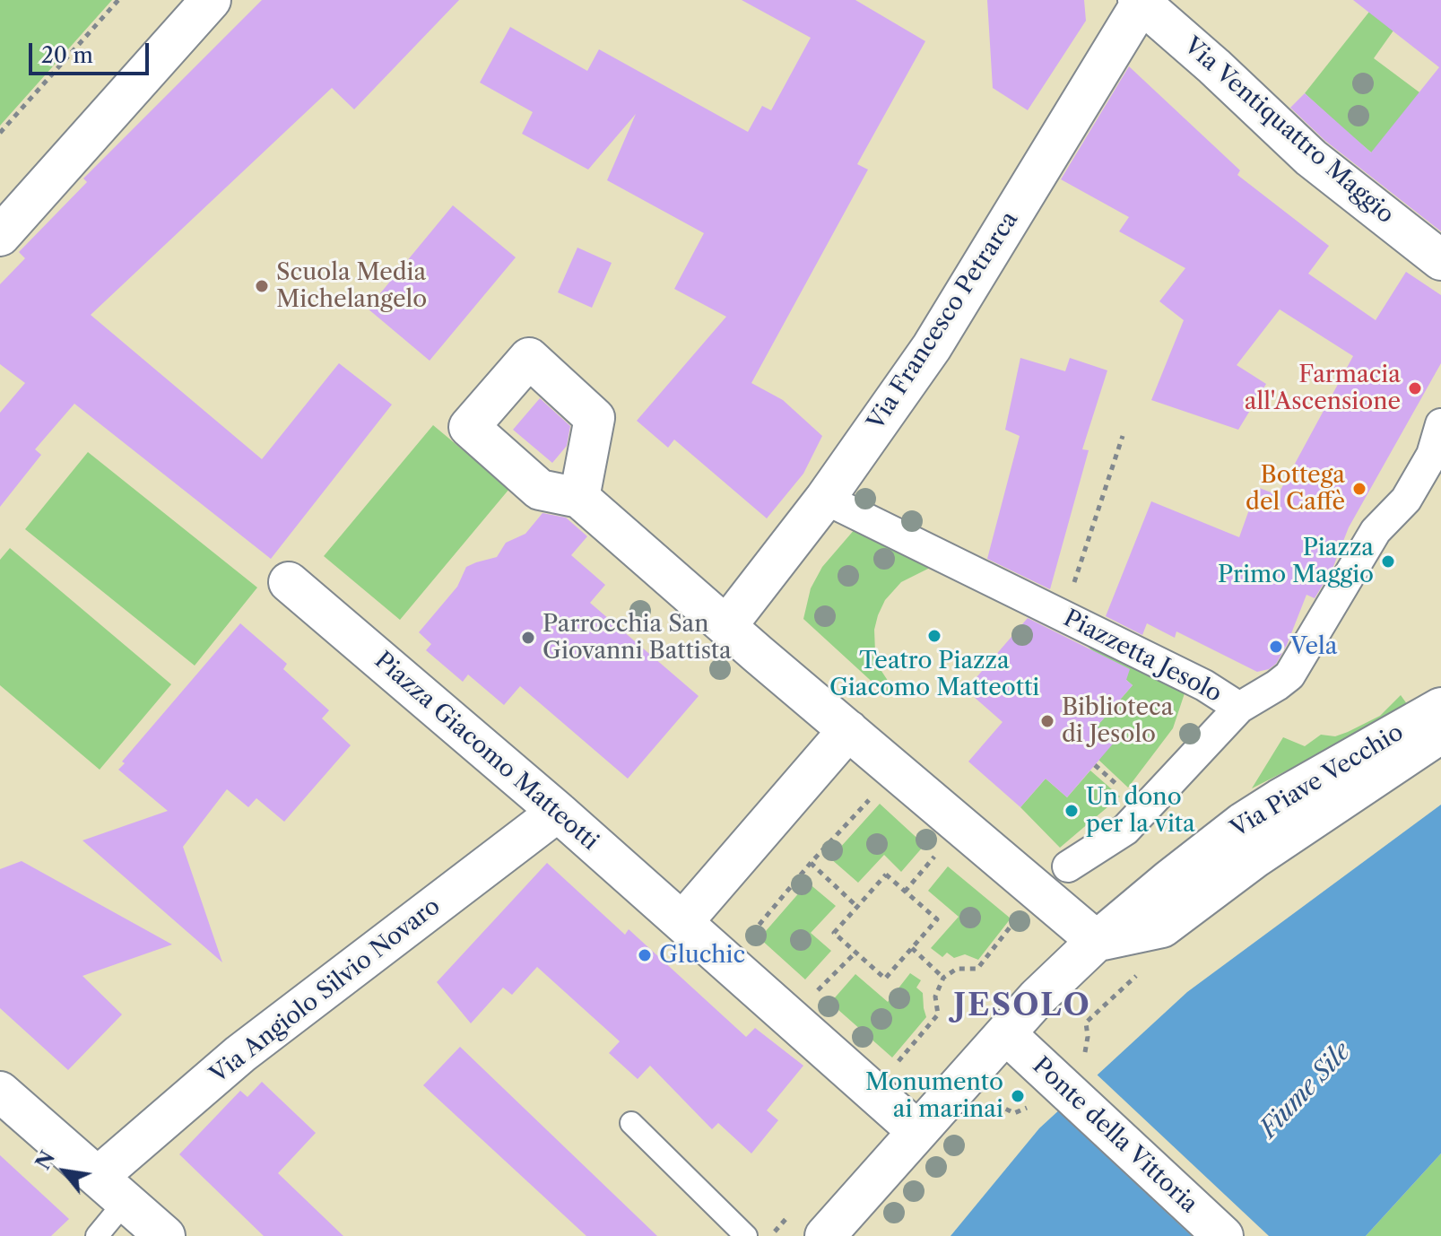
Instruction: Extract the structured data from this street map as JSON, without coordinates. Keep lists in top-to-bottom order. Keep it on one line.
{"streets":{"street":["Via Ventiquattro Maggio","Via Francesco Petrarca","Piazzetta Jesolo","Piazza Giacomo Matteotti","Via Piave Vecchio","Via Angiolo Silvio Novaro","Ponte della Vittoria"]},"crossings":[["Via Ventiquattro Maggio","Via Francesco Petrarca"],["Via Francesco Petrarca","Piazzetta Jesolo"],["Piazza Giacomo Matteotti","Via Piave Vecchio"],["Piazza Giacomo Matteotti","Via Angiolo Silvio Novaro"],["Via Piave Vecchio","Ponte della Vittoria"]],"districts":["JESOLO"],"water":["Fiume Sile"],"places":["Scuola Media Michelangelo","Farmacia all'Ascensione","Bottega del Caffè","Piazza Primo Maggio","Teatro Piazza Giacomo Matteotti","Parrocchia San Giovanni Battista","Vela","Biblioteca di Jesolo","Un dono per la vita","Gluchic","Monumento ai marinai"],"scale_bar":"20 m","north":"top left"}
